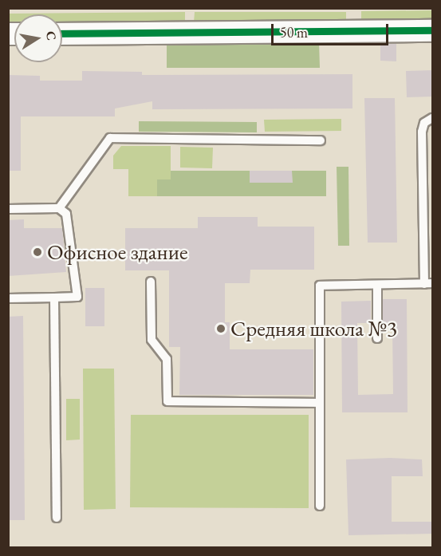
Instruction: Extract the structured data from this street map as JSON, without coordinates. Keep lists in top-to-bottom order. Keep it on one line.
{"places":["Офисное здание","Средняя школа №3"],"scale_bar":"50 m","north":"right"}
